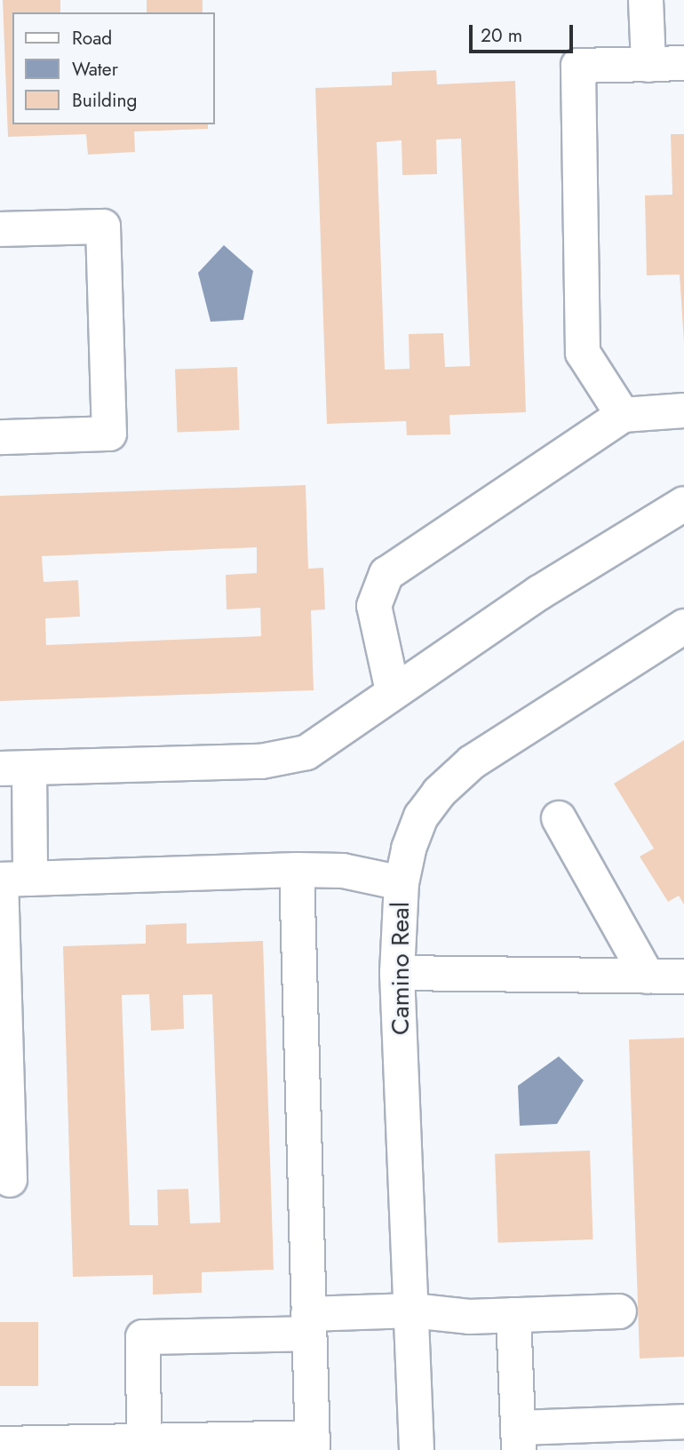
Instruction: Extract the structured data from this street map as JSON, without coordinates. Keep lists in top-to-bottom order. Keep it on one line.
{"streets":{"street":["Camino Real"]},"legend":["Road","Water","Building"],"scale_bar":"20 m"}
